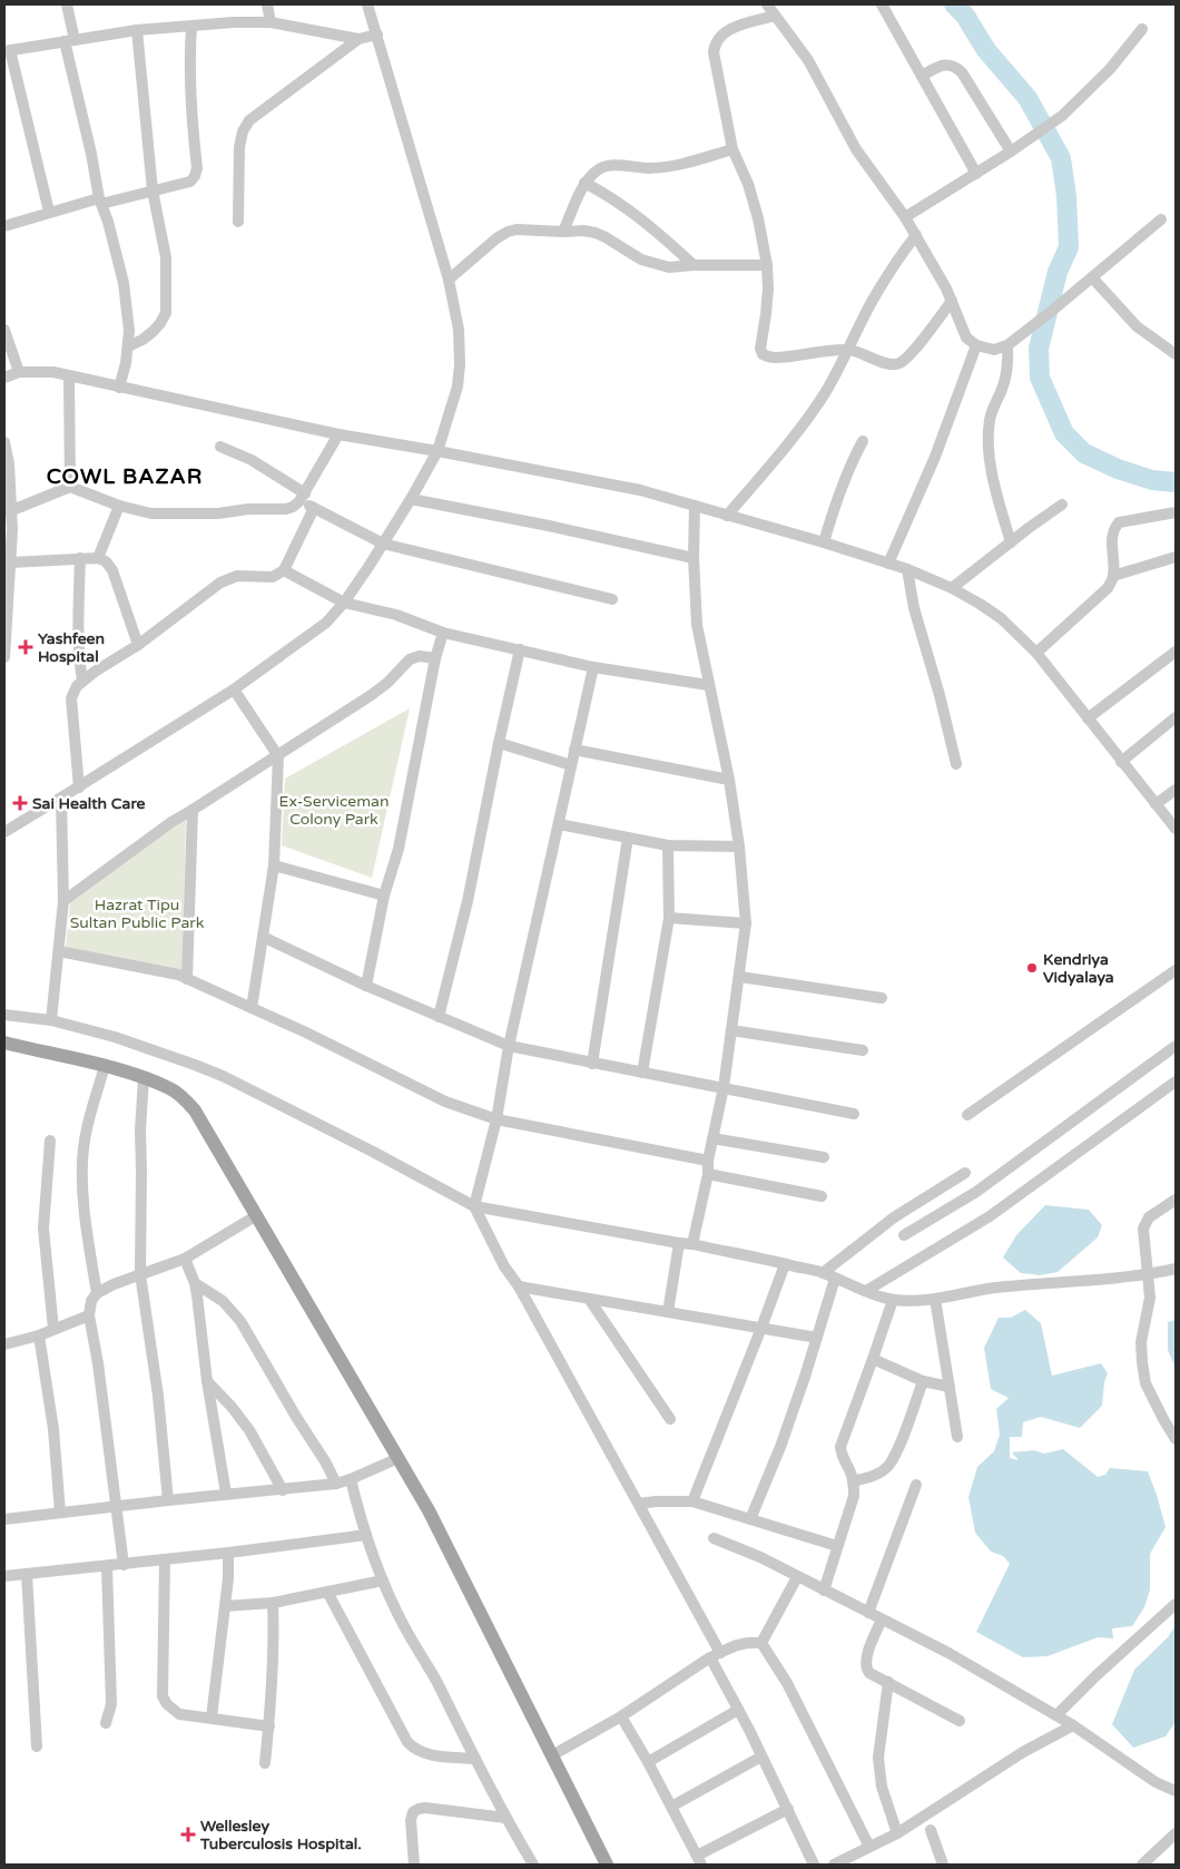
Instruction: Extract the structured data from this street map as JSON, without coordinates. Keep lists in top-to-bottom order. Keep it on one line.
{"districts":["COWL BAZAR"],"parks":["Ex-Serviceman Colony Park","Hazrat Tipu Sultan Public Park"],"places":{"health":["Yashfeen Hospital","Sai Health Care","Wellesley Tuberculosis Hospital."],"other":["Kendriya Vidyalaya"]}}
